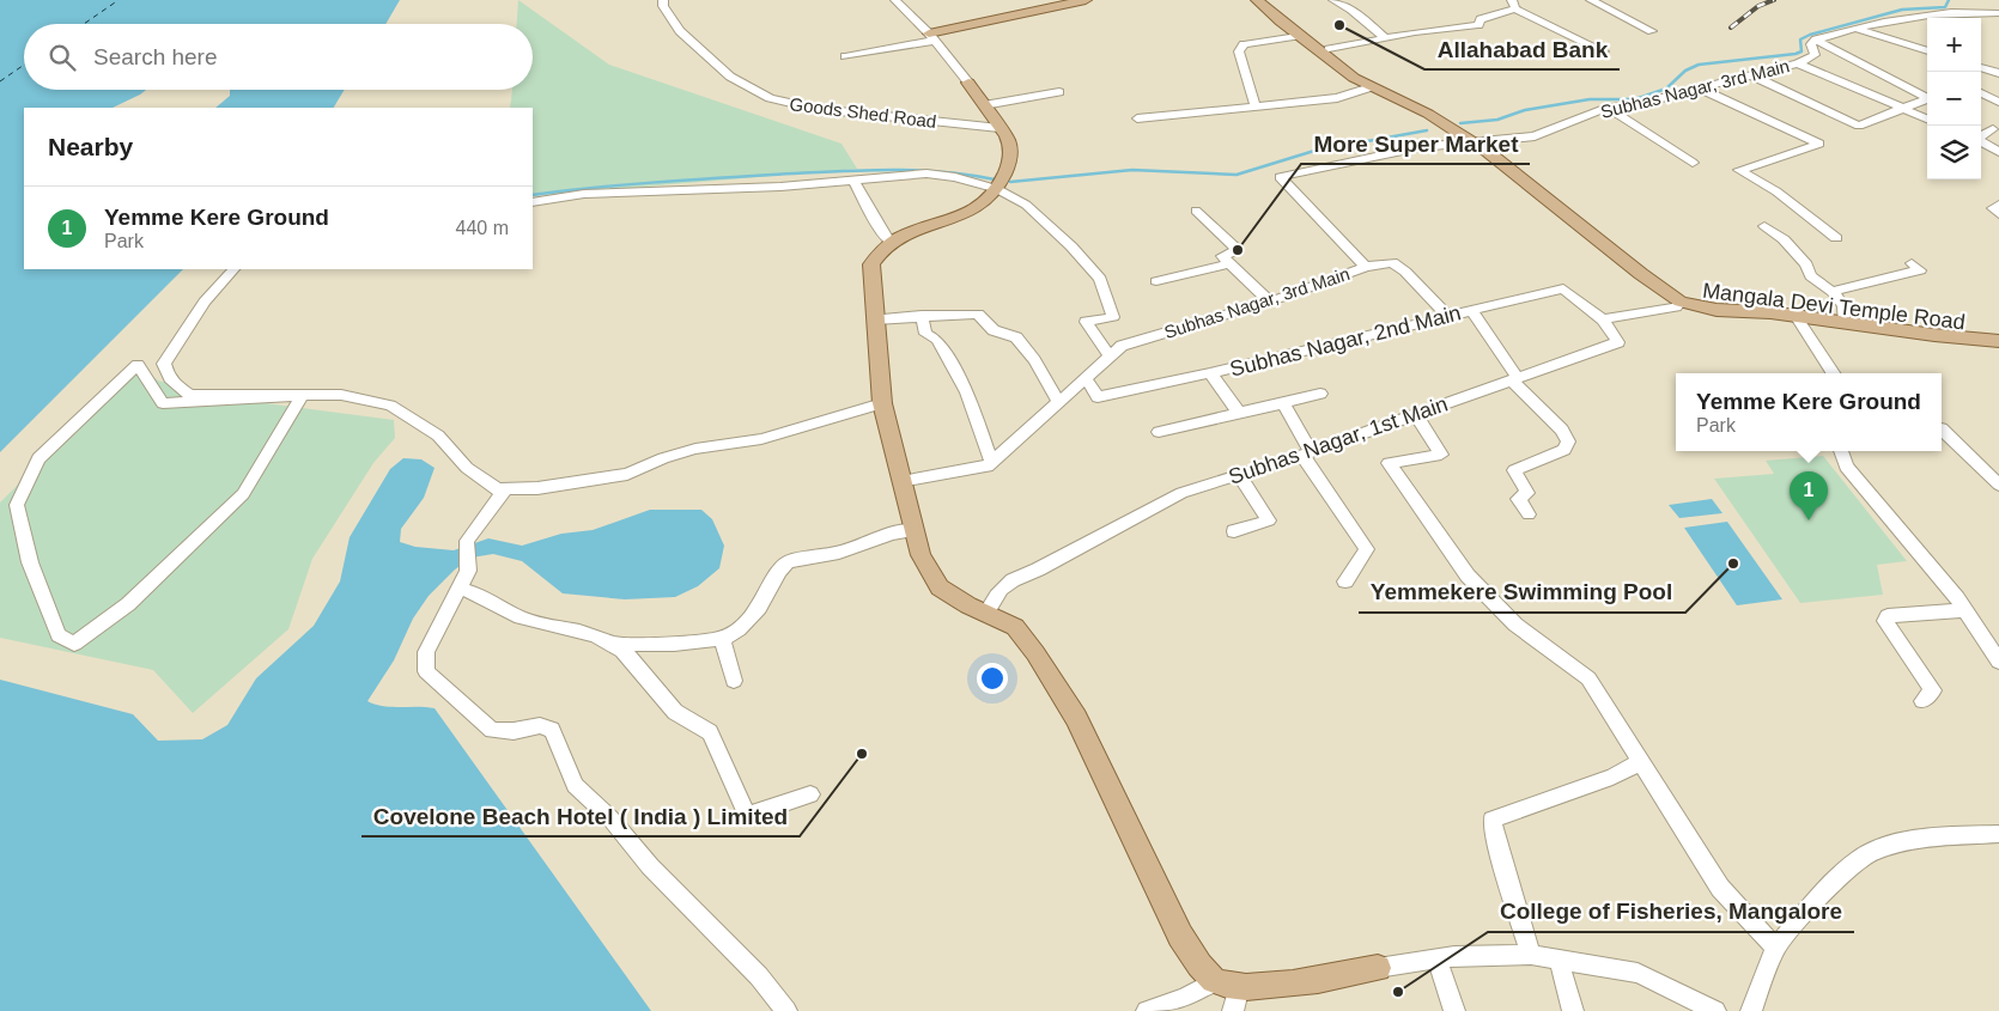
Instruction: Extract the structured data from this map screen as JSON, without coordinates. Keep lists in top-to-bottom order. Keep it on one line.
{"streets":{"main road":["Mangala Devi Temple Road"],"street":["Subhas Nagar, 3rd Main","Goods Shed Road","Subhas Nagar, 2nd Main","Subhas Nagar, 1st Main"]},"crossings":[["Subhas Nagar, 3rd Main","Mangala Devi Temple Road"],["Subhas Nagar, 3rd Main","Subhas Nagar, 2nd Main"],["Subhas Nagar, 2nd Main","Subhas Nagar, 1st Main"]],"places":["Allahabad Bank","More Super Market","Yemmekere Swimming Pool","Covelone Beach Hotel ( India ) Limited","College of Fisheries, Mangalore"],"page":{"map_buttons":["+","−"],"search":"Search here","heading":"Nearby","list":[{"mark":"1","name":"Yemme Kere Ground","note":"Park","value":"440 m"}],"popup":["Yemme Kere Ground","Park"],"pins":"1"}}
